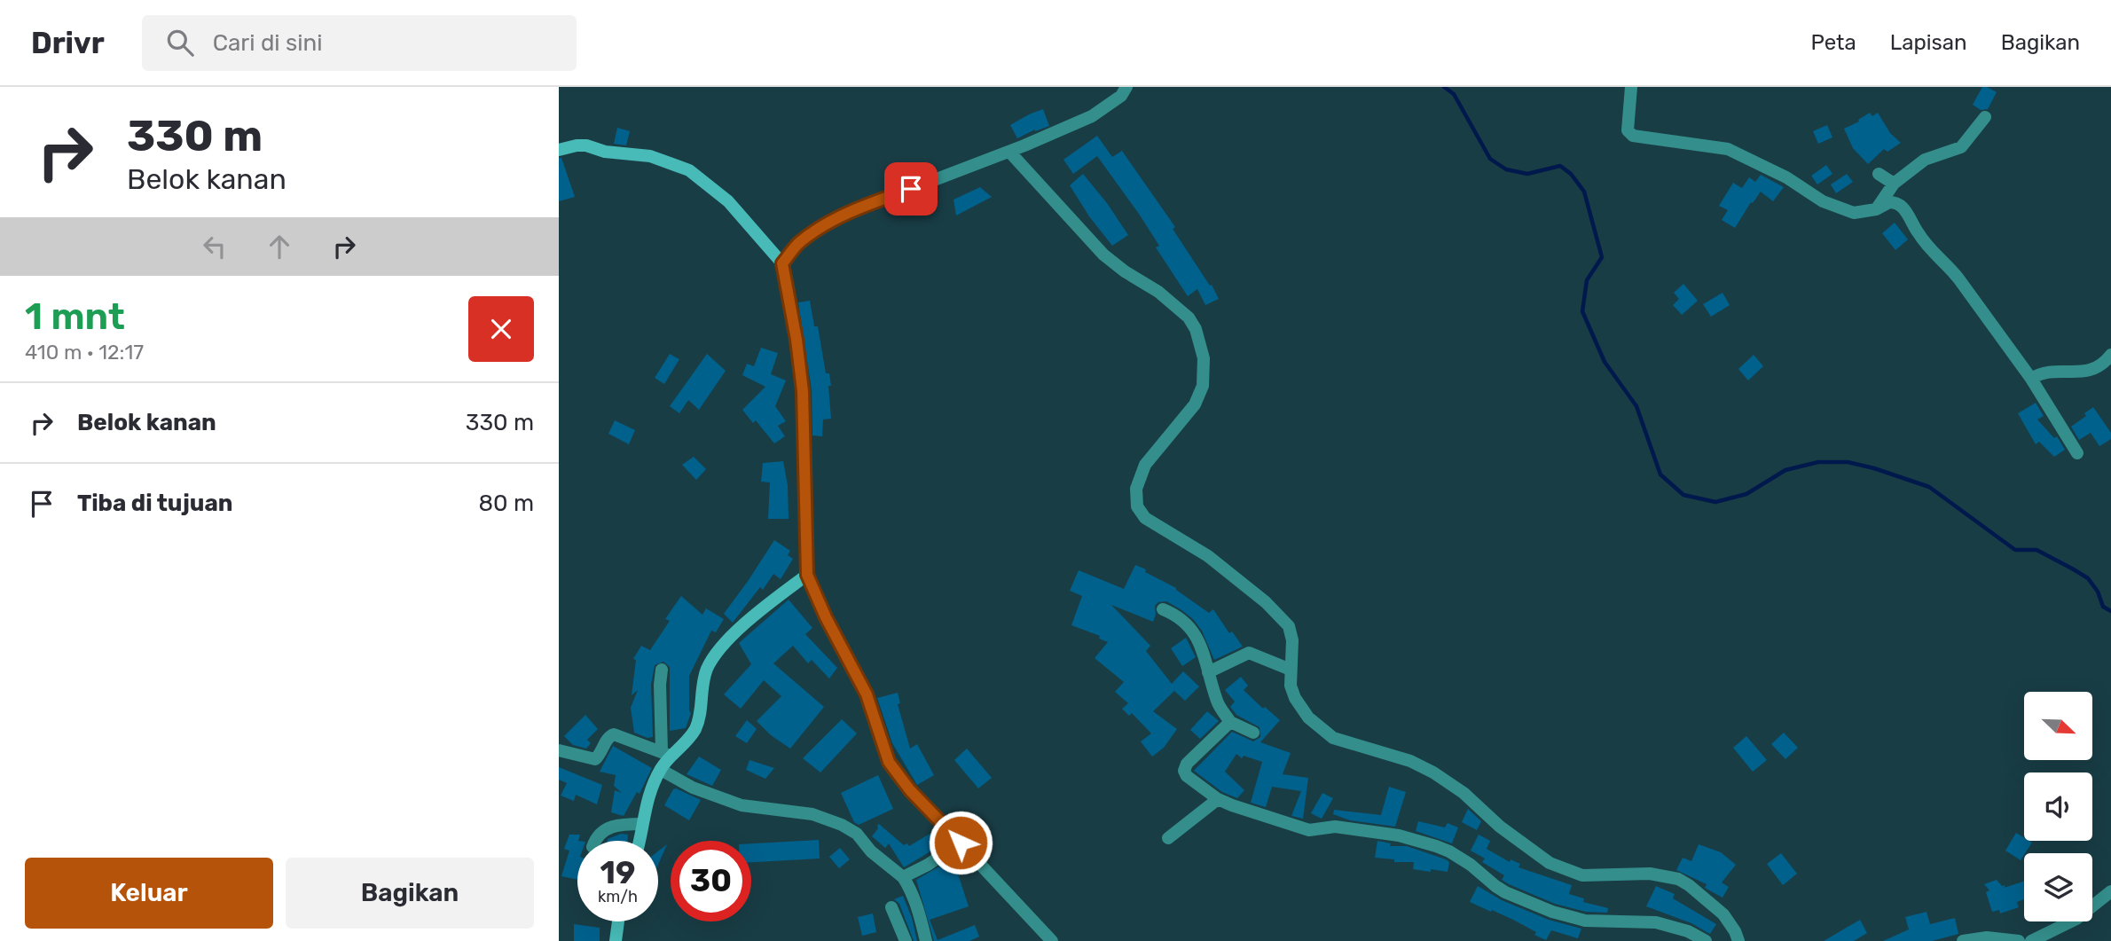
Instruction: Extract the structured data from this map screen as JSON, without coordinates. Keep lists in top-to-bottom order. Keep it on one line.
{"north":"bottom right","page":{"header":"Drivr","search":"Cari di sini","nav":["Peta","Lapisan","Bagikan"],"turn":["330 m","Belok kanan"],"heading":["1 mnt","410 m · 12:17"],"list":[{"name":"Belok kanan","value":"330 m"},{"name":"Tiba di tujuan","value":"80 m"}],"speed":"19 km/h","limit":"30","buttons":["Keluar","Bagikan"]}}
